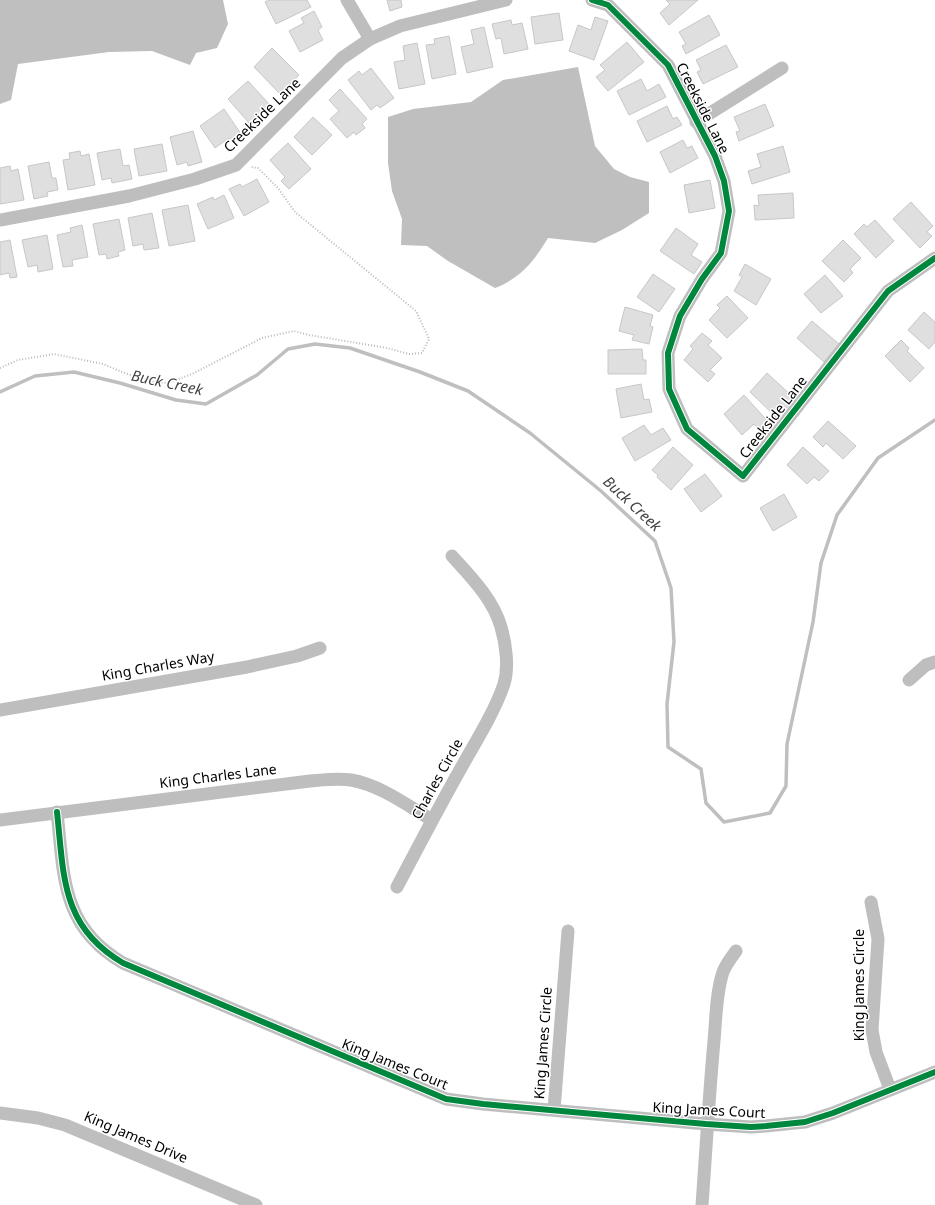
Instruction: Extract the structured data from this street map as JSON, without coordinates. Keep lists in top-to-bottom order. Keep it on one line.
{"streets":{"street":["Creekside Lane","King Charles Way","King Charles Lane","Charles Circle","King James Circle","King James Court","King James Drive"]},"crossings":[["King Charles Lane","Charles Circle"],["King Charles Lane","King James Court"],["King James Circle","King James Court"]],"water":["Buck Creek"]}
